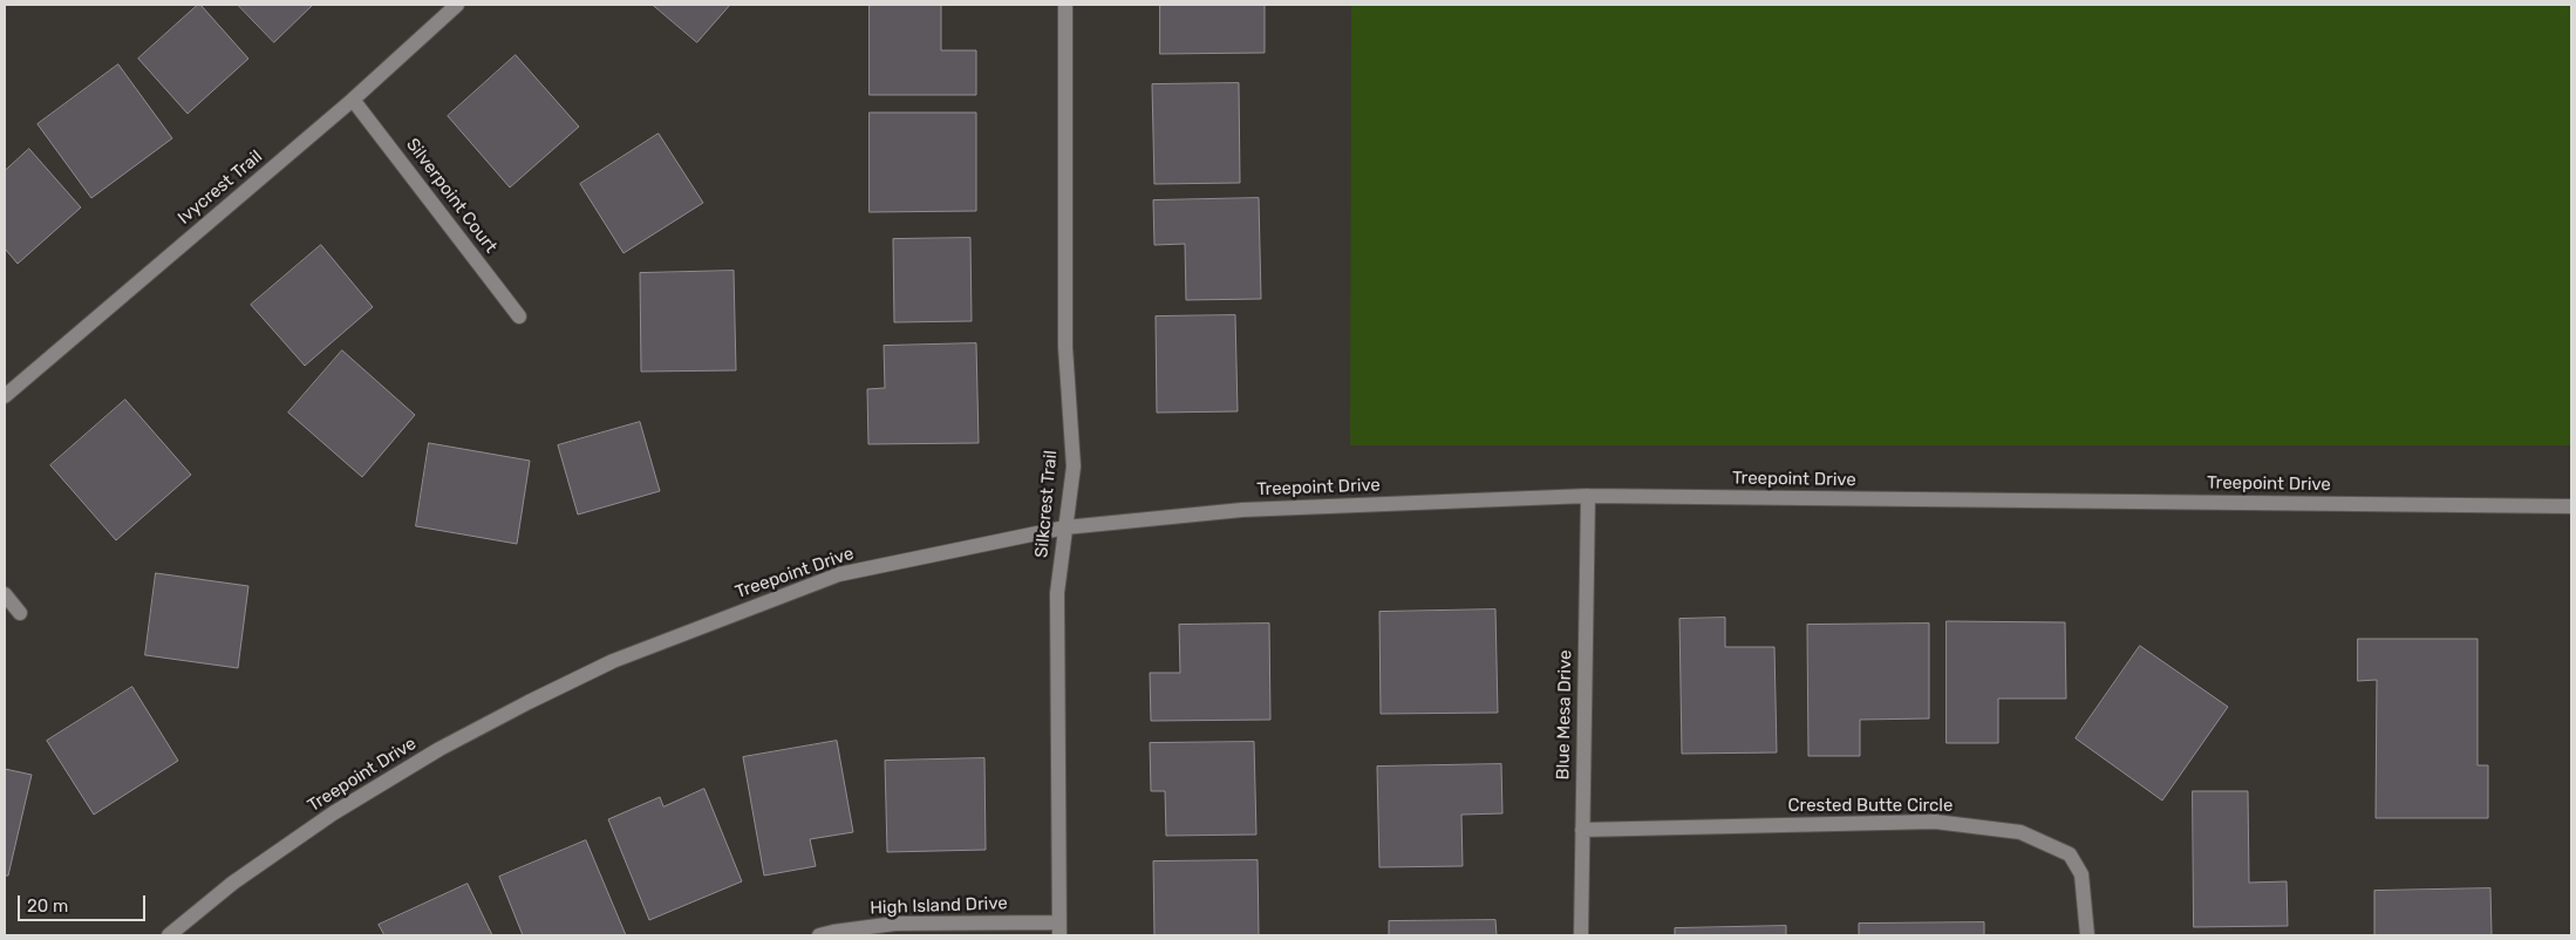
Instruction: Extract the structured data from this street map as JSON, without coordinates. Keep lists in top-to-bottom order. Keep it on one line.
{"streets":{"street":["Ivycrest Trail","Silverpoint Court","Treepoint Drive","Silkcrest Trail","Blue Mesa Drive","Crested Butte Circle","High Island Drive"]},"crossings":[["Ivycrest Trail","Silverpoint Court"],["Treepoint Drive","Silkcrest Trail"],["Treepoint Drive","Blue Mesa Drive"],["Silkcrest Trail","High Island Drive"],["Blue Mesa Drive","Crested Butte Circle"]],"scale_bar":"20 m"}
